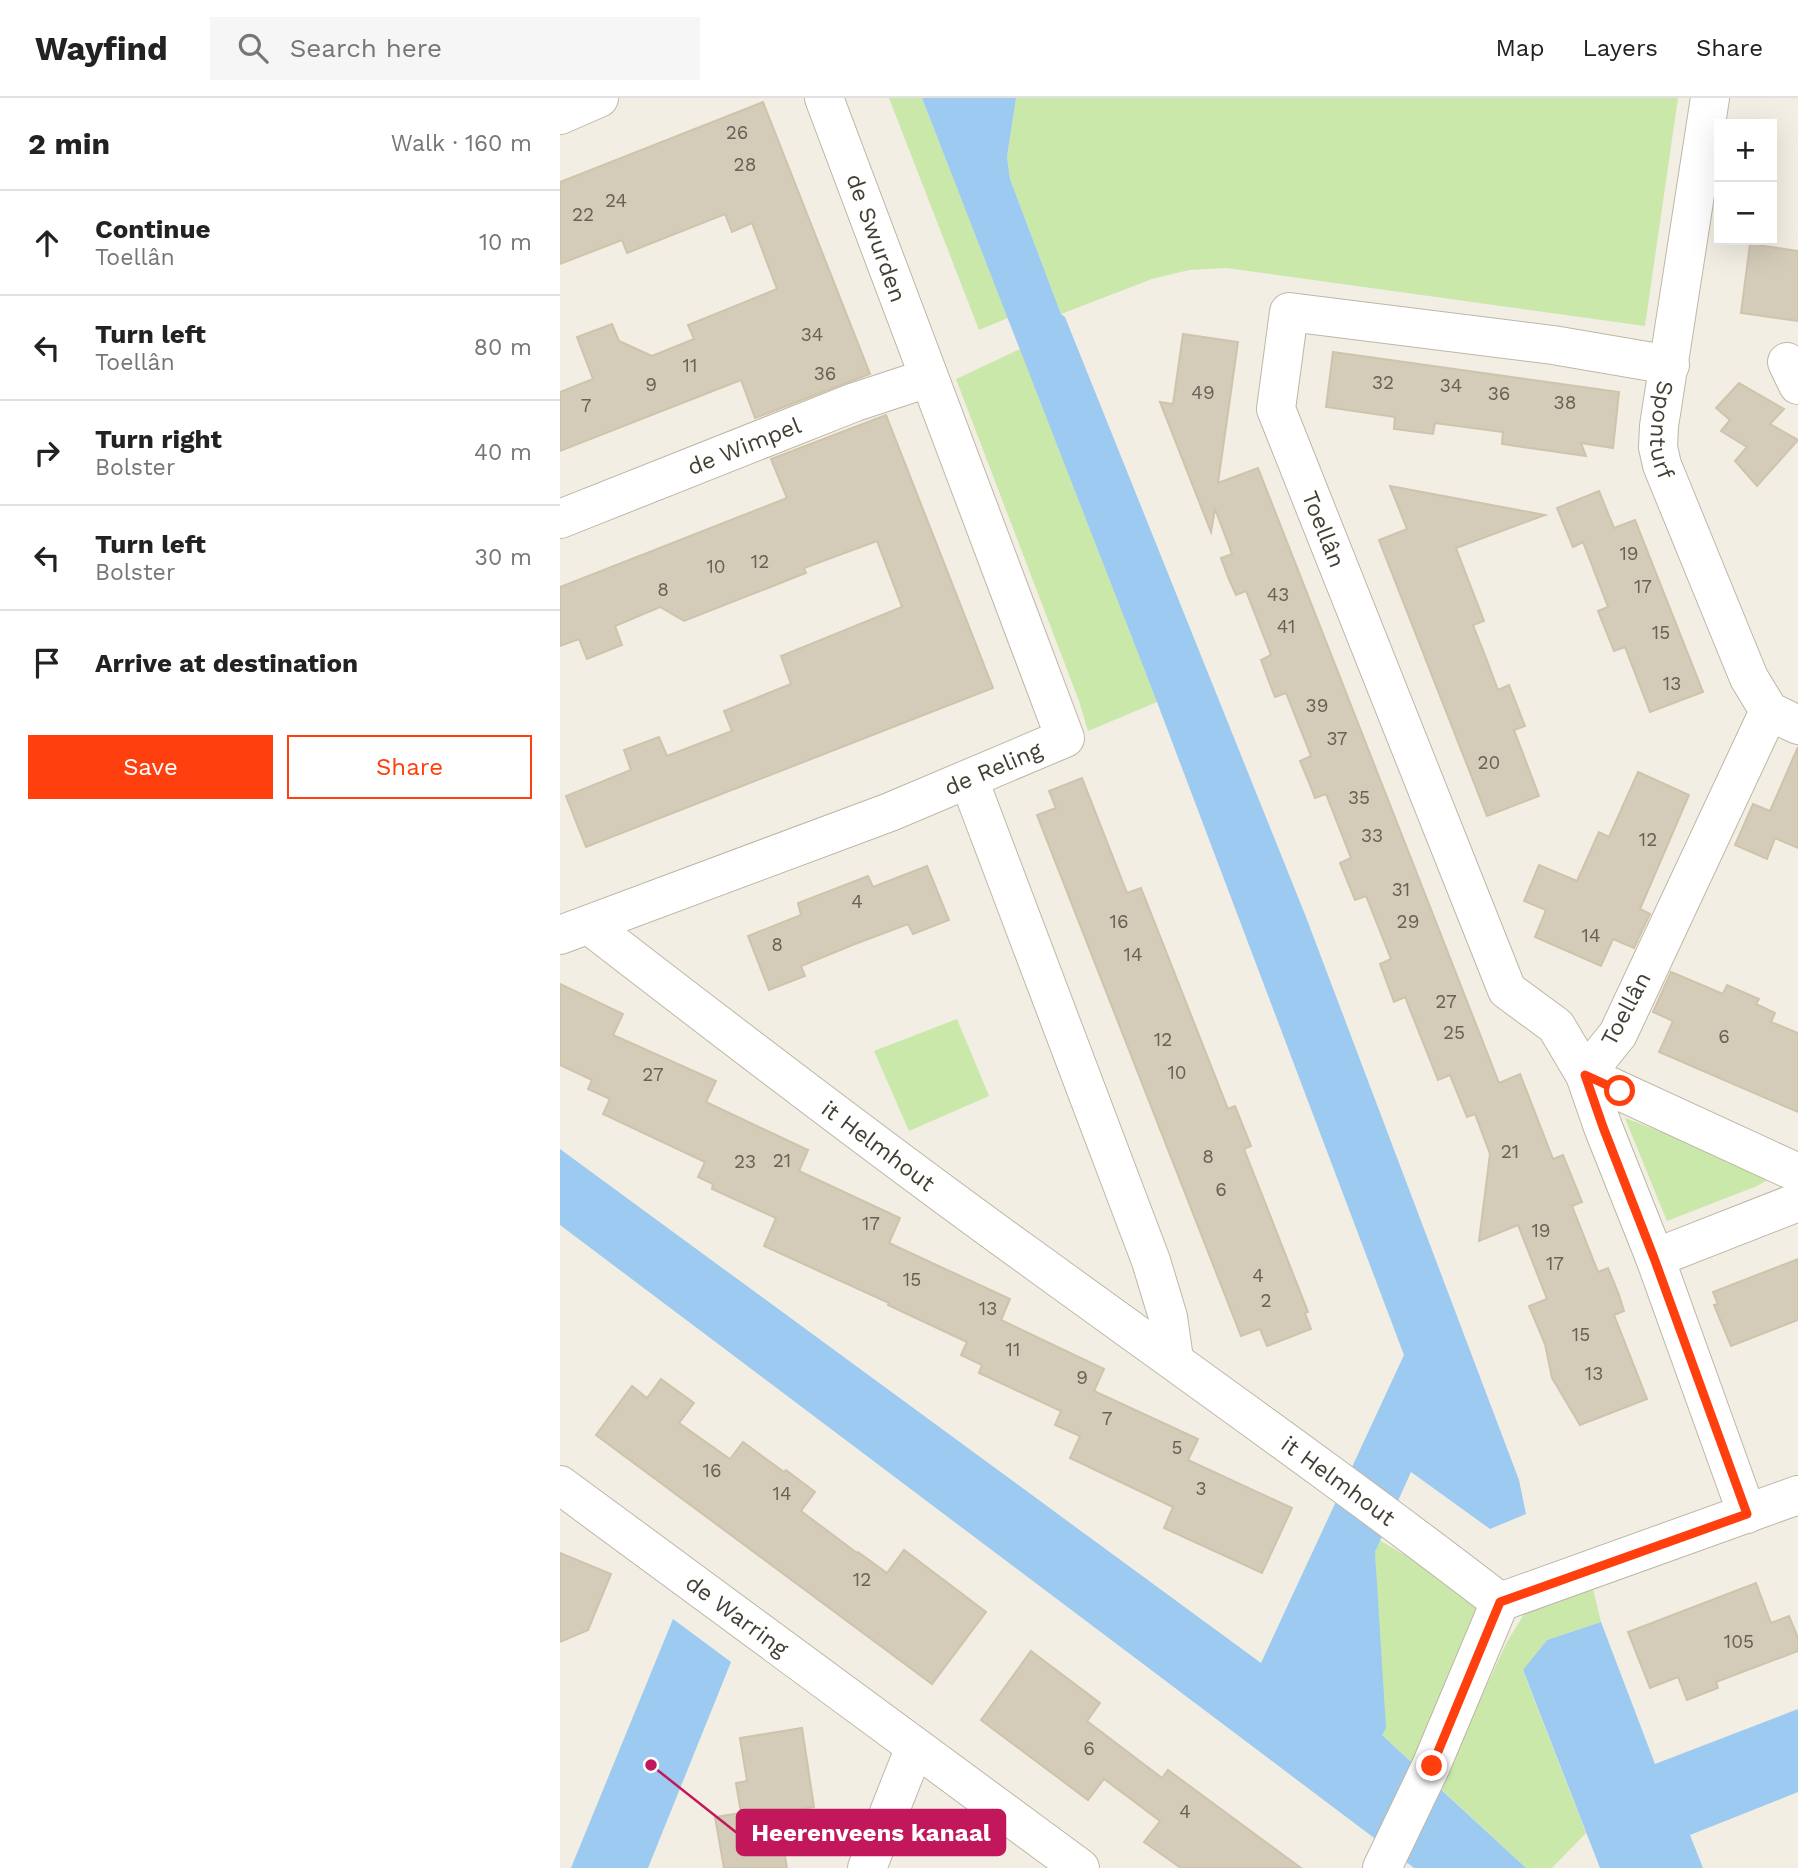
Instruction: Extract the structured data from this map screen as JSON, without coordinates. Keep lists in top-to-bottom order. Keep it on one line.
{"streets":{"street":["de Swurden","Sponturf","de Wimpel","Toellân","de Reling","it Helmhout","de Warring"]},"crossings":[["de Swurden","de Wimpel"],["de Swurden","de Reling"],["Sponturf","Toellân"],["de Wimpel","de Reling"],["de Reling","it Helmhout"]],"places":["Heerenveens kanaal"],"house_numbers":["26","28","24","22","34","11","36","32","9","34","49","36","38","7","19","12","10","17","8","43","41","15","13","39","37","20","35","33","12","31","4","16","29","14","8","14","27","25","6","12","10","27","21","8","21","23","6","17","19","17","4","15","2","13","15","11","13","9","7","5","16","3","14","12","105","6","4"],"page":{"header":"Wayfind","search":"Search here","nav":["Map","Layers","Share"],"heading":["2 min","Walk · 160 m"],"map_buttons":["+","−"],"list":[["Continue","Toellân","10 m"],["Turn left","Toellân","80 m"],["Turn right","Bolster","40 m"],["Turn left","Bolster","30 m"],"Arrive at destination"],"buttons":["Save","Share"]}}
